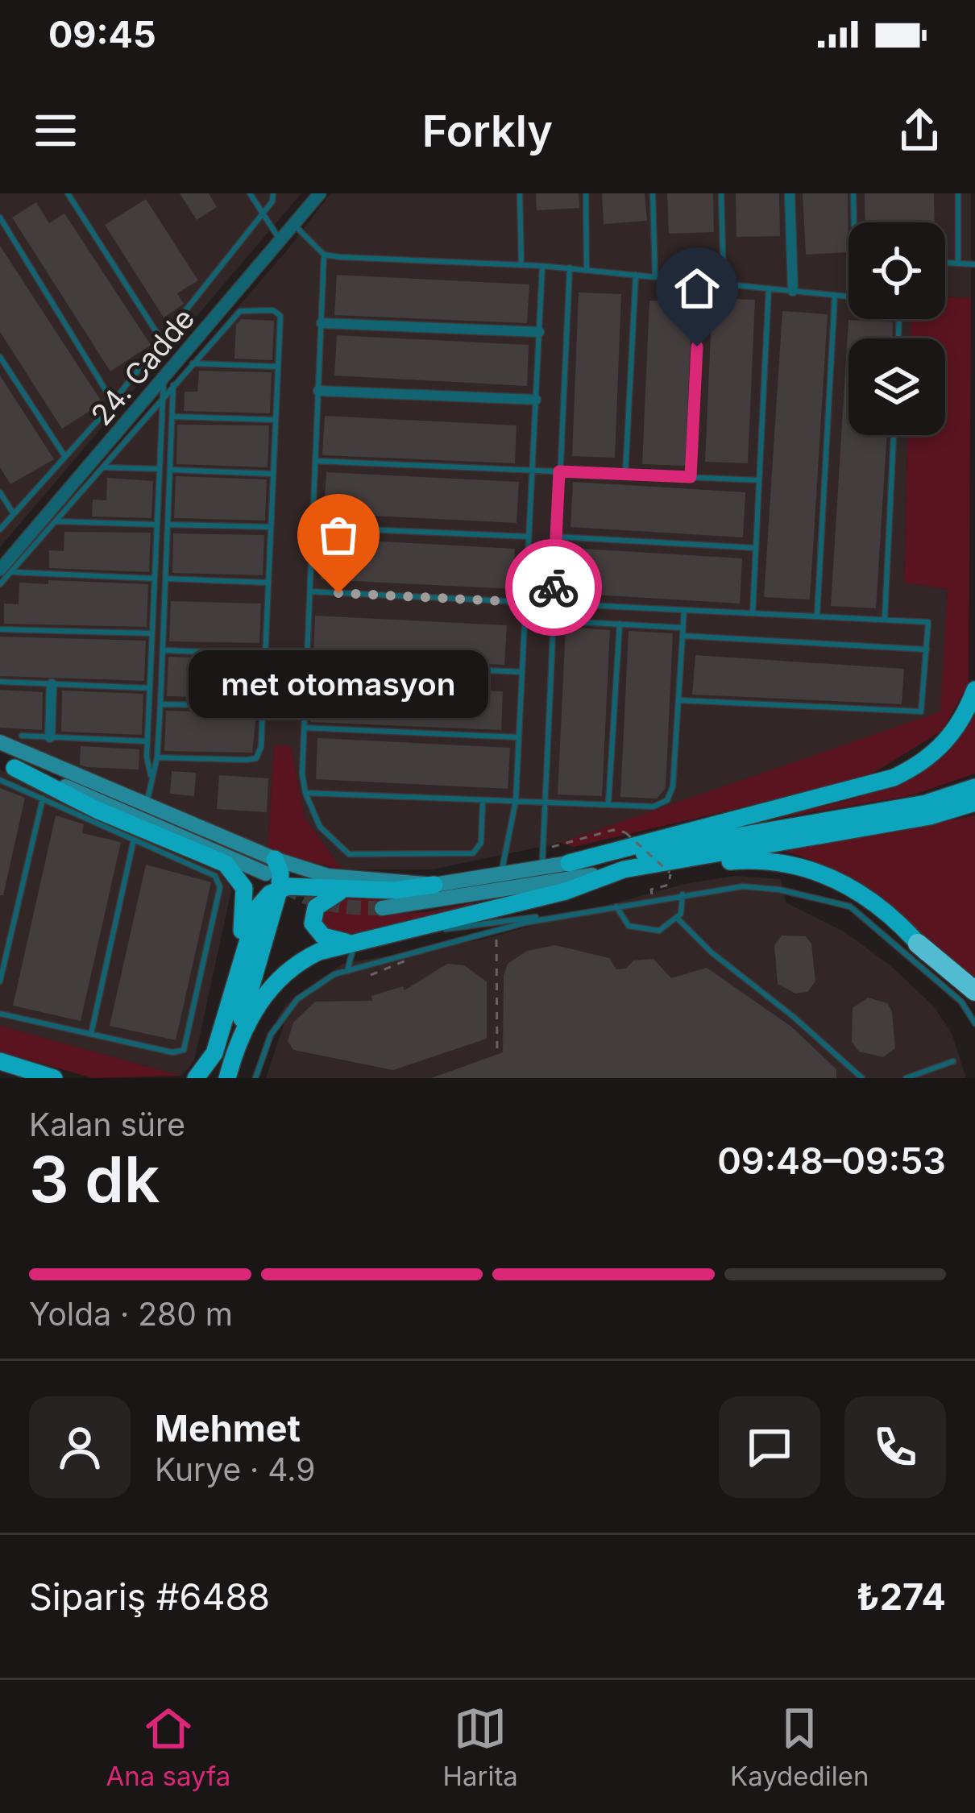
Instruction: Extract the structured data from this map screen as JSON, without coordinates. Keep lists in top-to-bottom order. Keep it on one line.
{"streets":{"street":["24. Cadde"]},"places":["met otomasyon"],"page":{"status":"09:45","header":"Forkly","bubble":"met otomasyon","heading":["3 dk","Kalan süre","09:48–09:53"],"panel":["Mehmet","Kurye · 4.9","Sipariş #6488","₺274"],"bar":"Yolda · 280 m","tabs":["Ana sayfa","Harita","Kaydedilen"]}}
